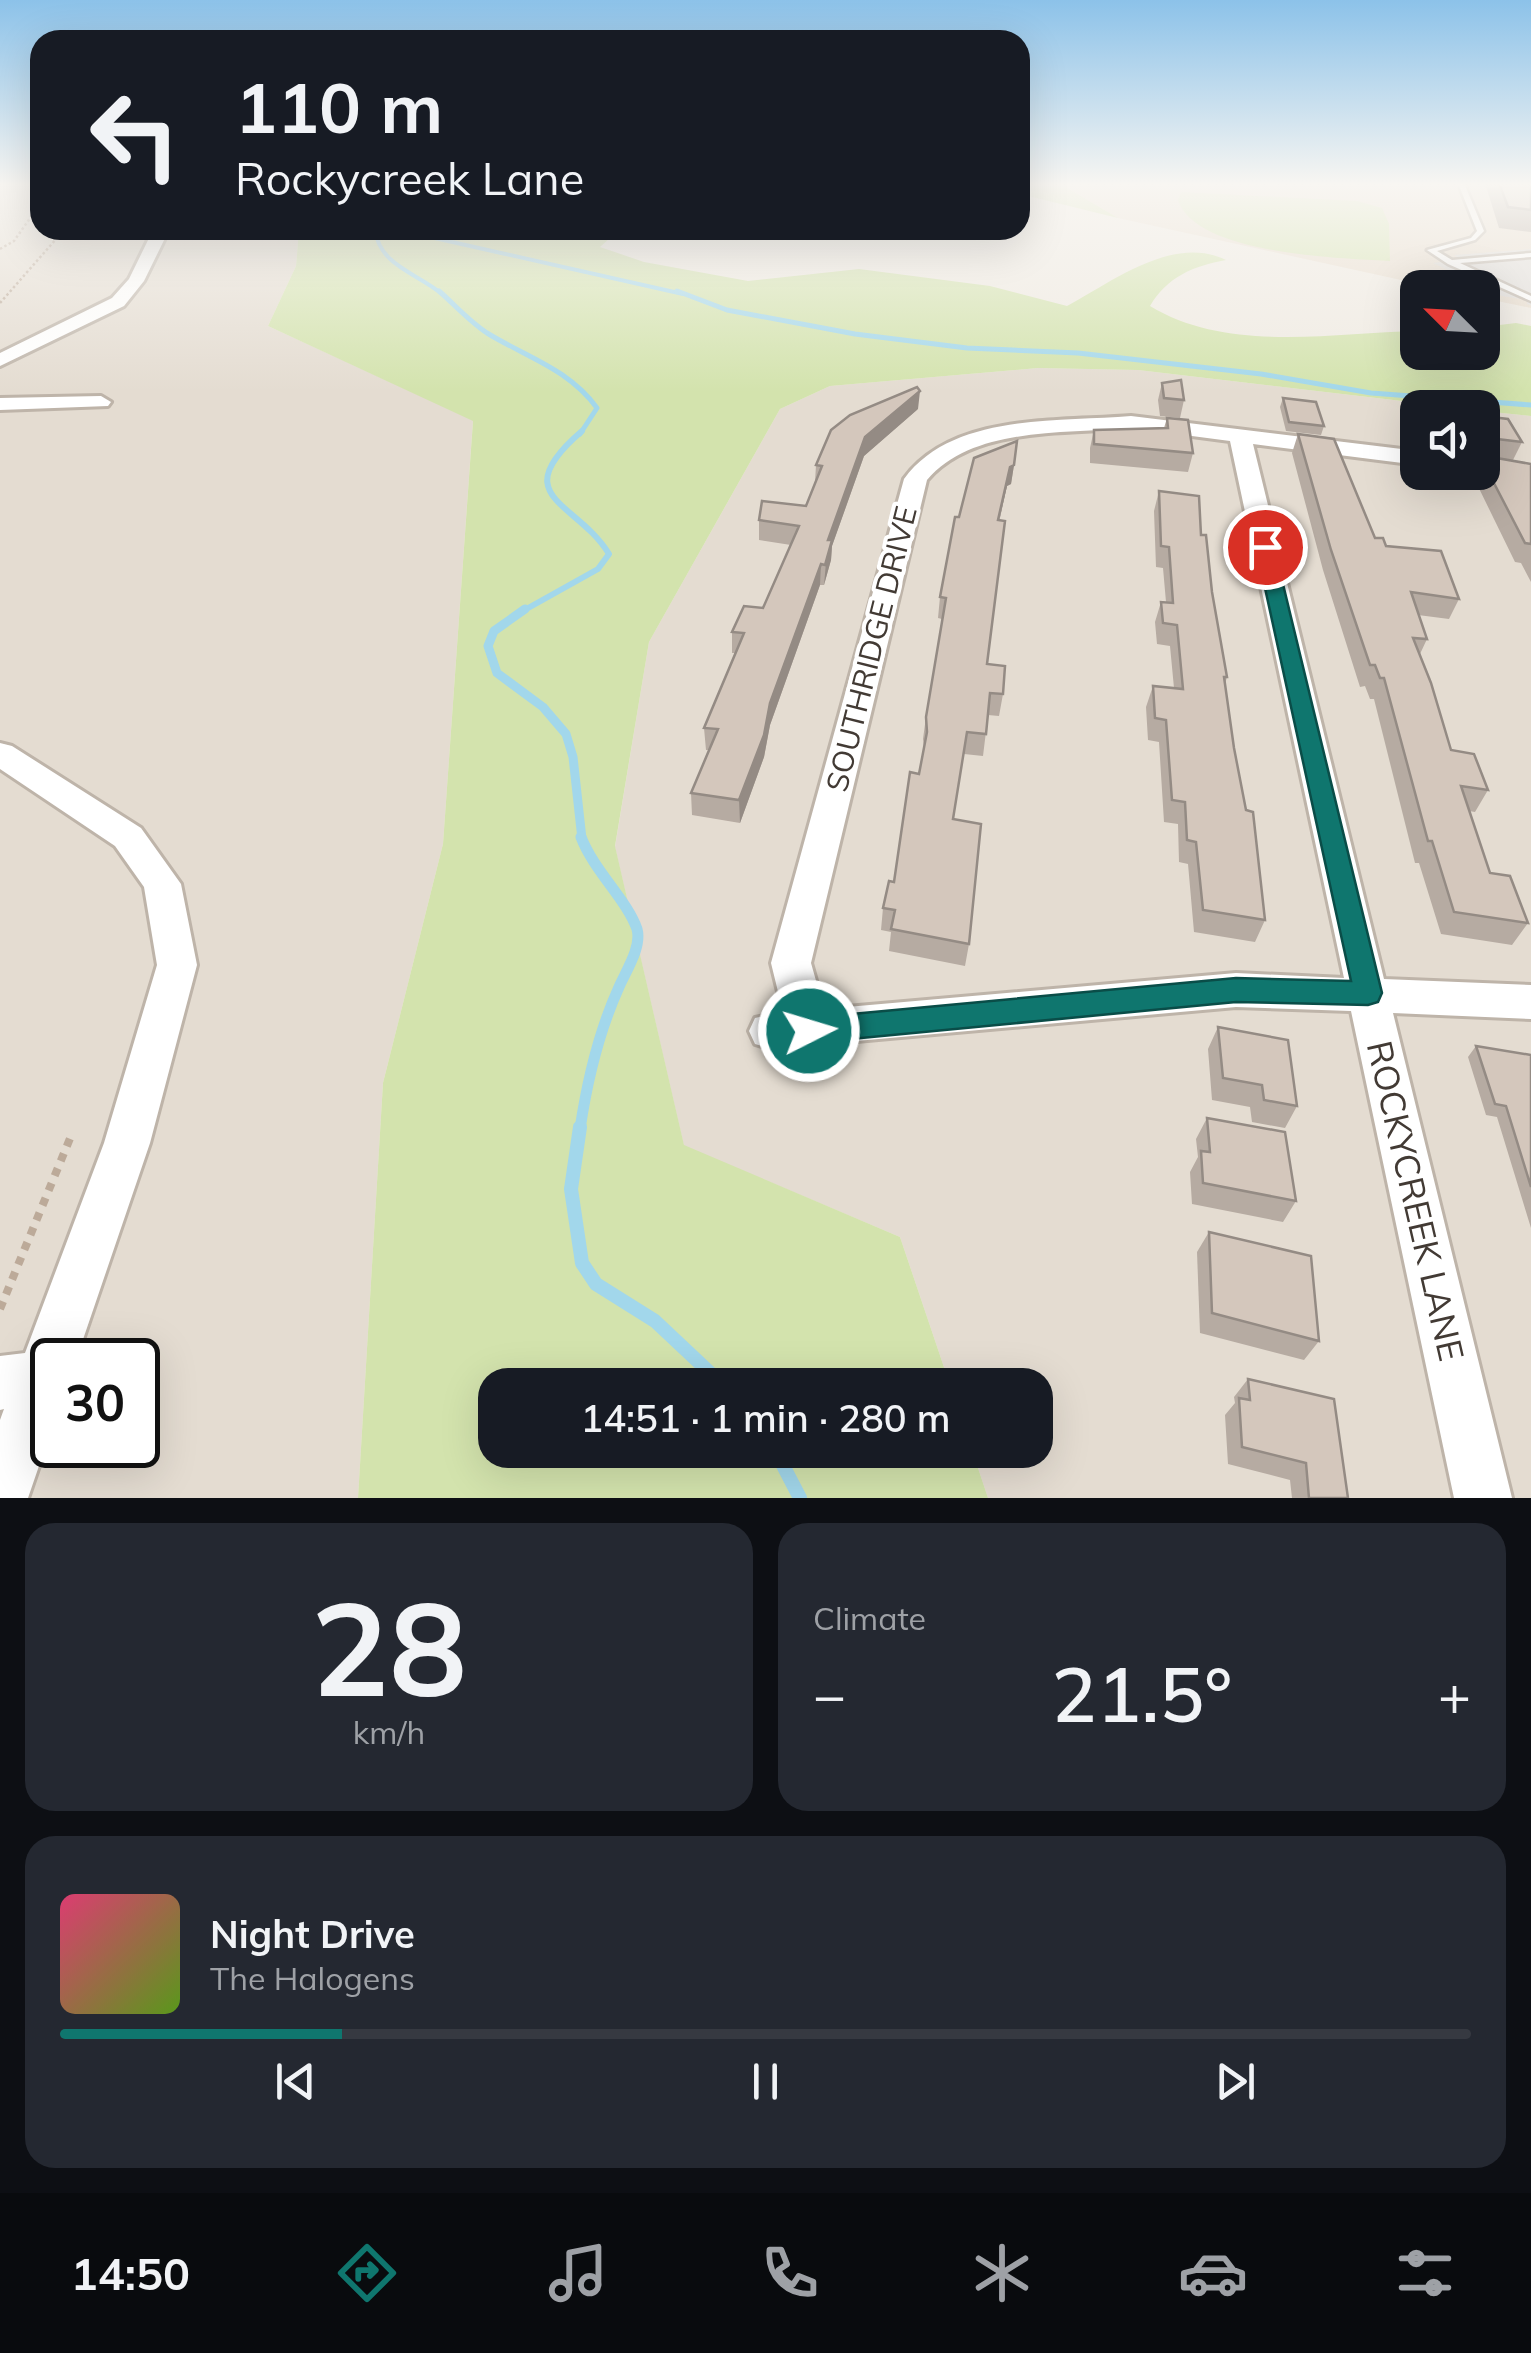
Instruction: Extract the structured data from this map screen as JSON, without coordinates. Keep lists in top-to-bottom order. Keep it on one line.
{"streets":{"street":["SOUTHRIDGE DRIVE","ROCKYCREEK LANE"]},"crossings":[["SOUTHRIDGE DRIVE","ROCKYCREEK LANE"]],"north":"top left","page":{"turn":["110 m","Rockycreek Lane"],"limit":"30","trip":"14:51 · 1 min · 280 m","tile":[["28","km/h"],"Climate"],"heat":["−","21.5°","+"],"song":["Night Drive","The Halogens"],"tabs":"14:50"}}
